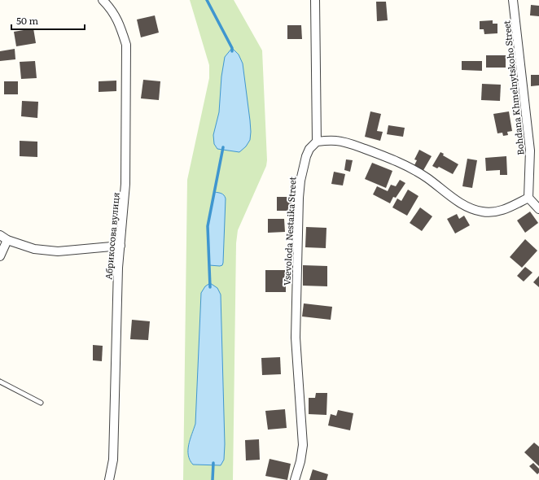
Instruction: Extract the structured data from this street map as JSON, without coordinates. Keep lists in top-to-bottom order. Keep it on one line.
{"streets":{"street":["Bohdana Khmelnytskoho Street","Vsevoloda Nestaika Street","Абрикосова вулиця"]},"scale_bar":"50 m"}
